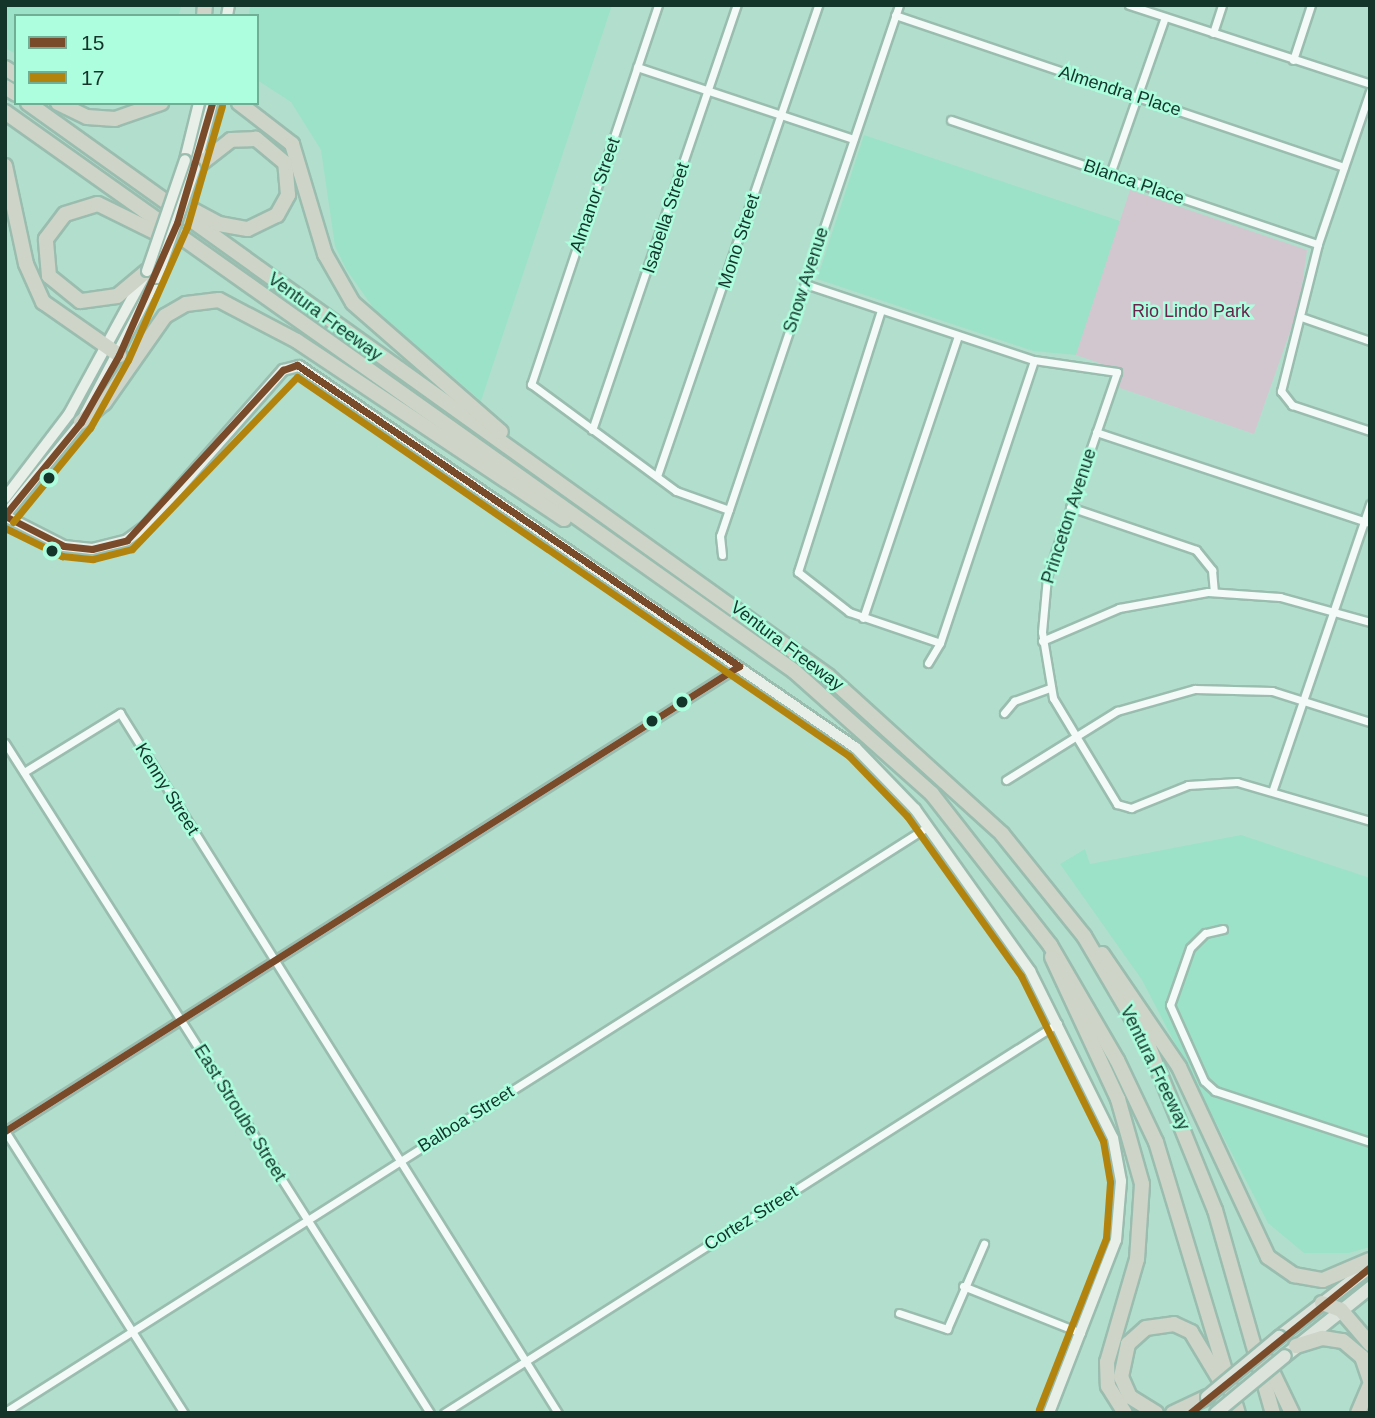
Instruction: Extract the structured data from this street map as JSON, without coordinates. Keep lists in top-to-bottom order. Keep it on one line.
{"streets":{"highway":["Ventura Freeway"],"street":["Almendra Place","Blanca Place","Almanor Street","Isabella Street","Mono Street","Snow Avenue","Princeton Avenue","Kenny Street","East Stroube Street","Balboa Street","Cortez Street"]},"crossings":[["Almendra Place","Snow Avenue"],["Almanor Street","Isabella Street"],["Kenny Street","East Stroube Street"],["East Stroube Street","Balboa Street"]],"parks":["Rio Lindo Park"],"lines":["transit line 15","transit line 17"],"legend":["15","17"]}
